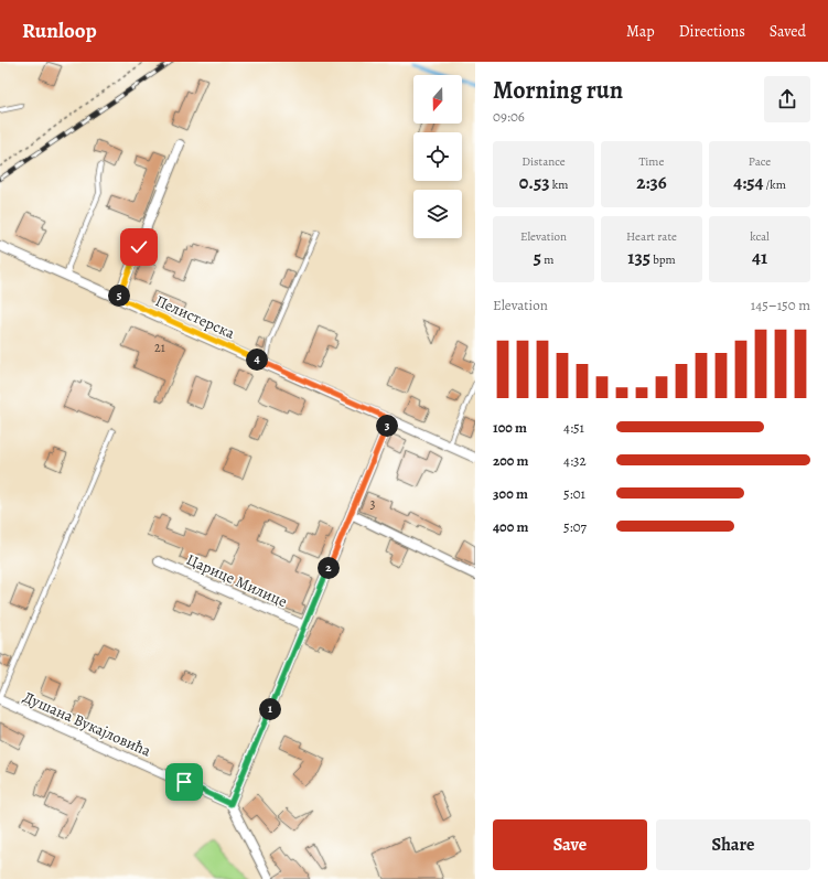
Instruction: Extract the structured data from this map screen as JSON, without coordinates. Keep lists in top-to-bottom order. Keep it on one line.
{"streets":{"street":["Пелистерска","Царице Милице","Душана Вукајловића"]},"house_numbers":["21","3"],"north":"bottom","page":{"header":"Runloop","nav":["Map","Directions","Saved"],"heading":["Morning run","09:06"],"stats":[["Distance","0.53 km"],["Time","2:36"],["Pace","4:54 /km"],["Elevation","5 m"],["Heart rate","135 bpm"],["kcal","41"]],"pins":["5","4","3","2","1"],"chart":["Elevation","145–150 m"],"list":[{"name":"100 m","note":"4:51"},{"name":"200 m","note":"4:32"},{"name":"300 m","note":"5:01"},{"name":"400 m","note":"5:07"}],"buttons":["Save","Share"]}}
